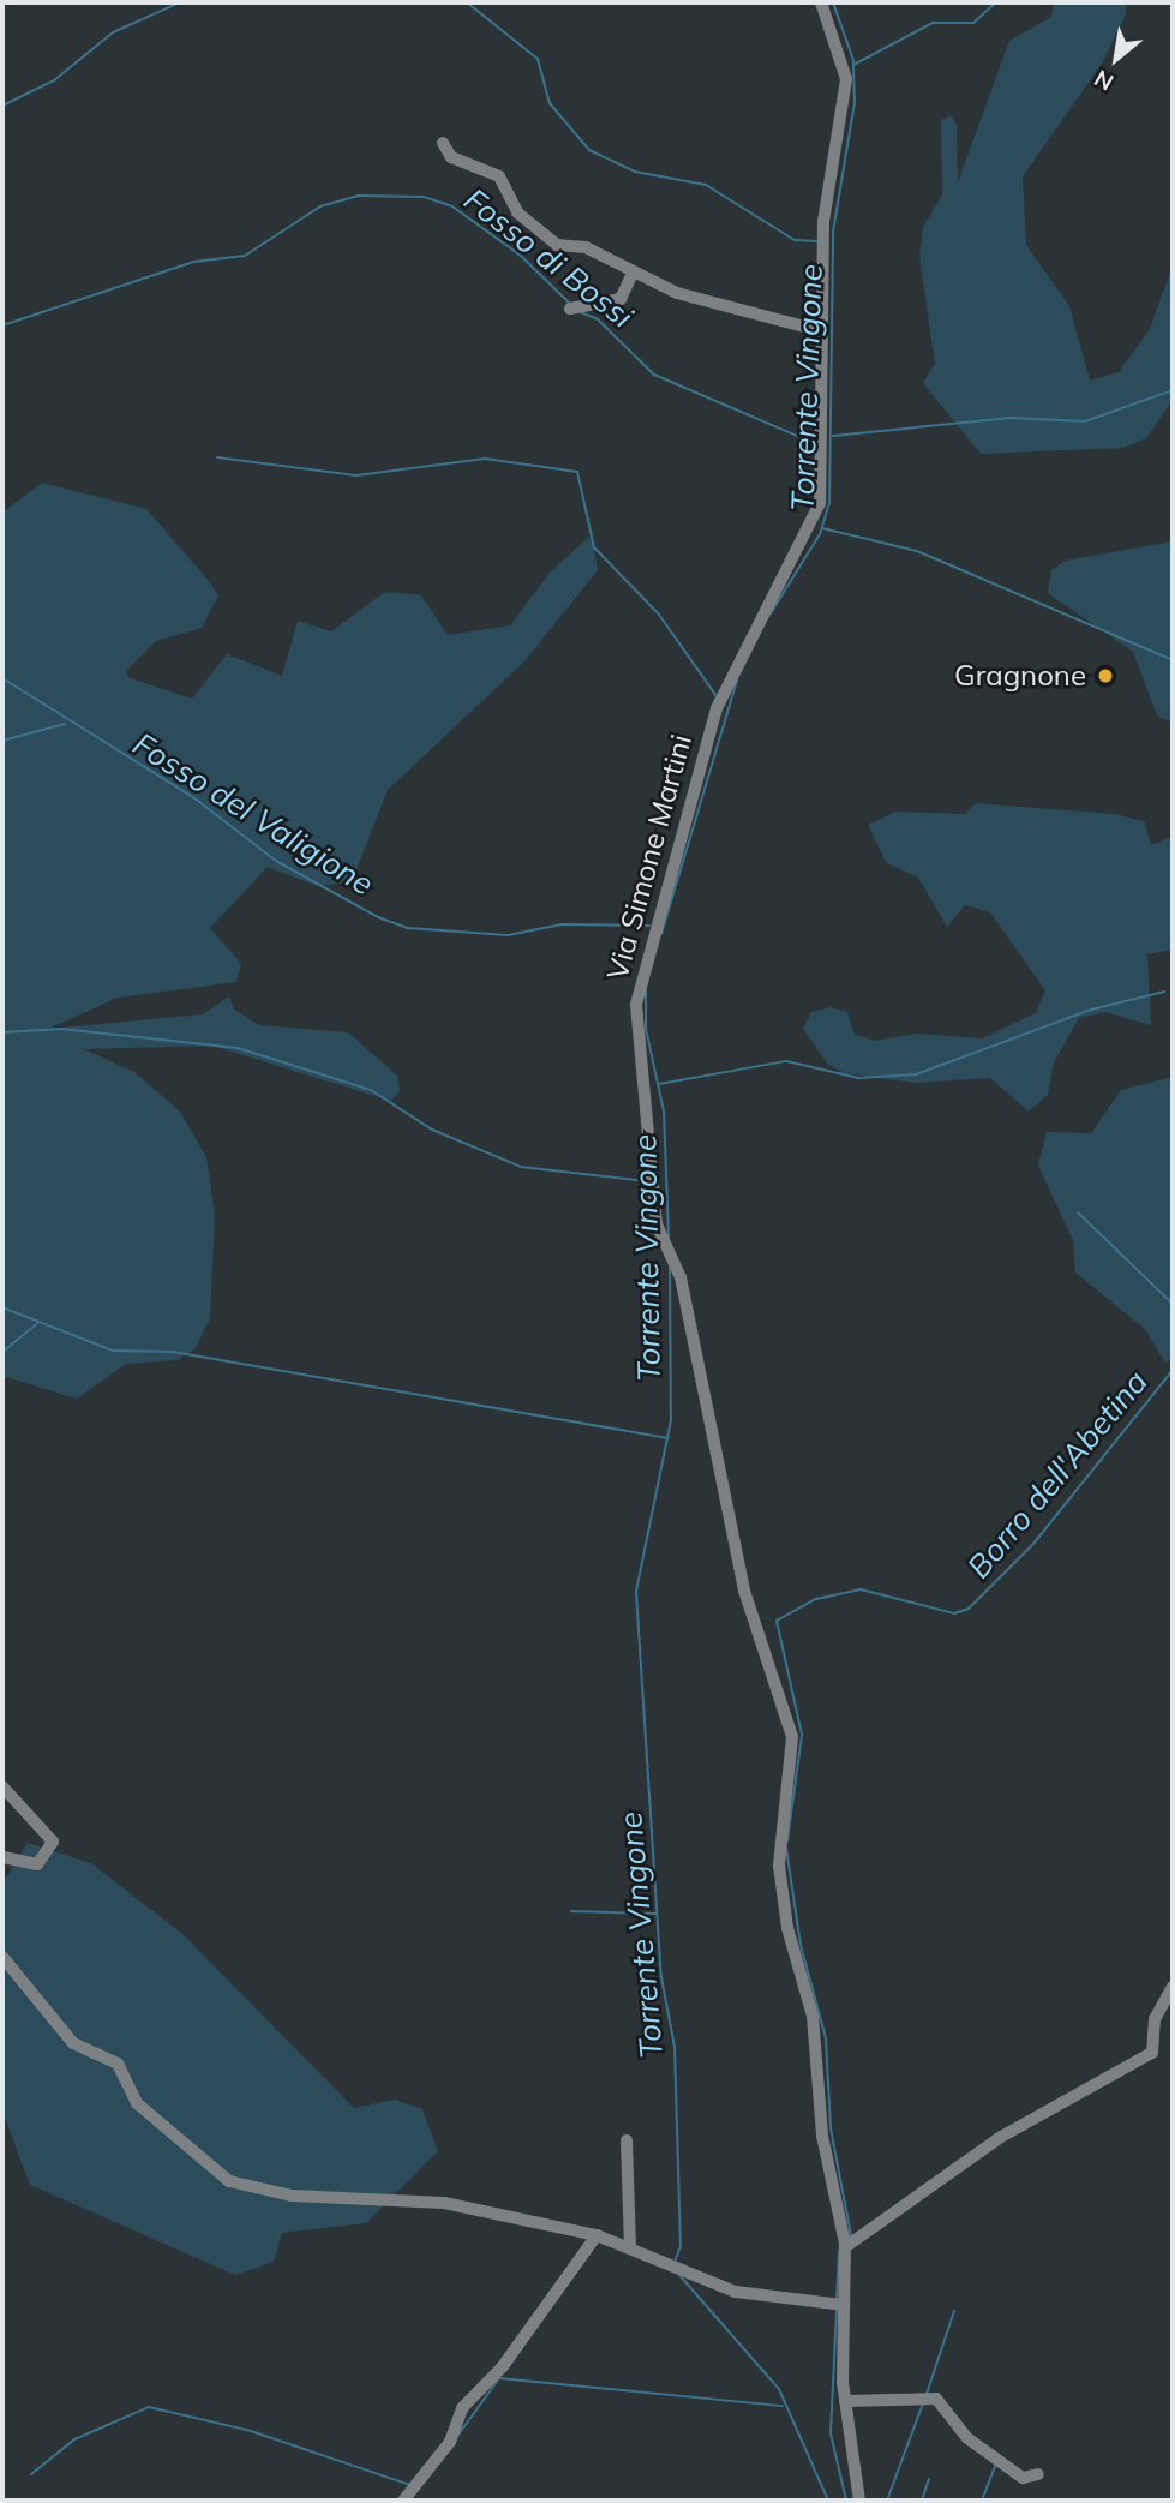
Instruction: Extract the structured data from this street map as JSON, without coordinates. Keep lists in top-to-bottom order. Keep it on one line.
{"streets":{"street":["Via Simone Martini"]},"water":["Fosso di Bossi","Torrente Vingone","Fosso del Valigione","Borro dell'Abetina"],"places":["Gragnone"],"north":"bottom left"}
